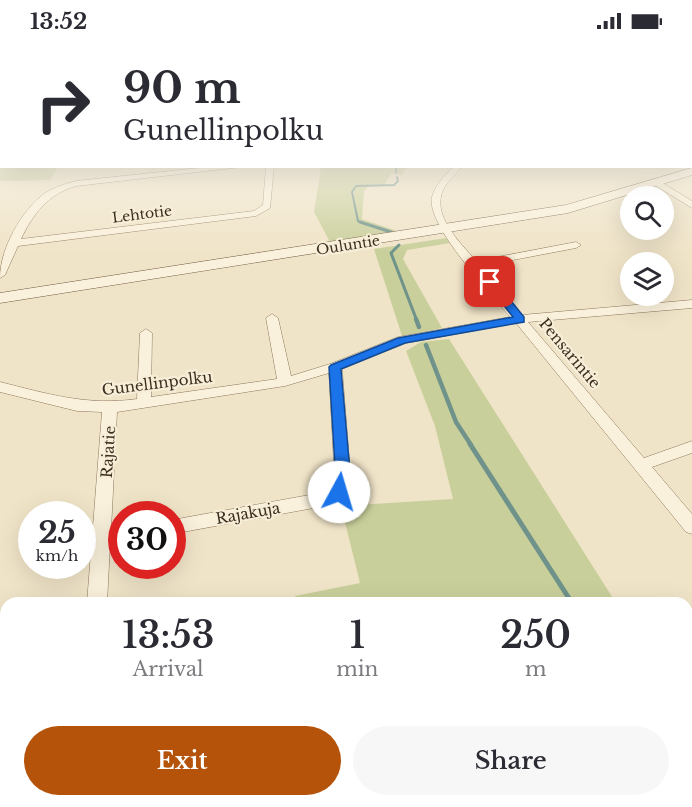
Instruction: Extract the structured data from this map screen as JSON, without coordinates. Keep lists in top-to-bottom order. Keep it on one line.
{"streets":{"main road":["Ouluntie"],"street":["Lehtotie","Pensarintie","Gunellinpolku","Rajatie","Rajakuja"]},"crossings":[["Ouluntie","Pensarintie"],["Pensarintie","Gunellinpolku"],["Gunellinpolku","Rajatie"],["Gunellinpolku","Rajakuja"]],"page":{"status":"13:52","turn":["90 m","Gunellinpolku"],"speed":"25 km/h","limit":"30","eta":["13:53","Arrival","1","min","250","m"],"buttons":["Exit","Share"]}}
